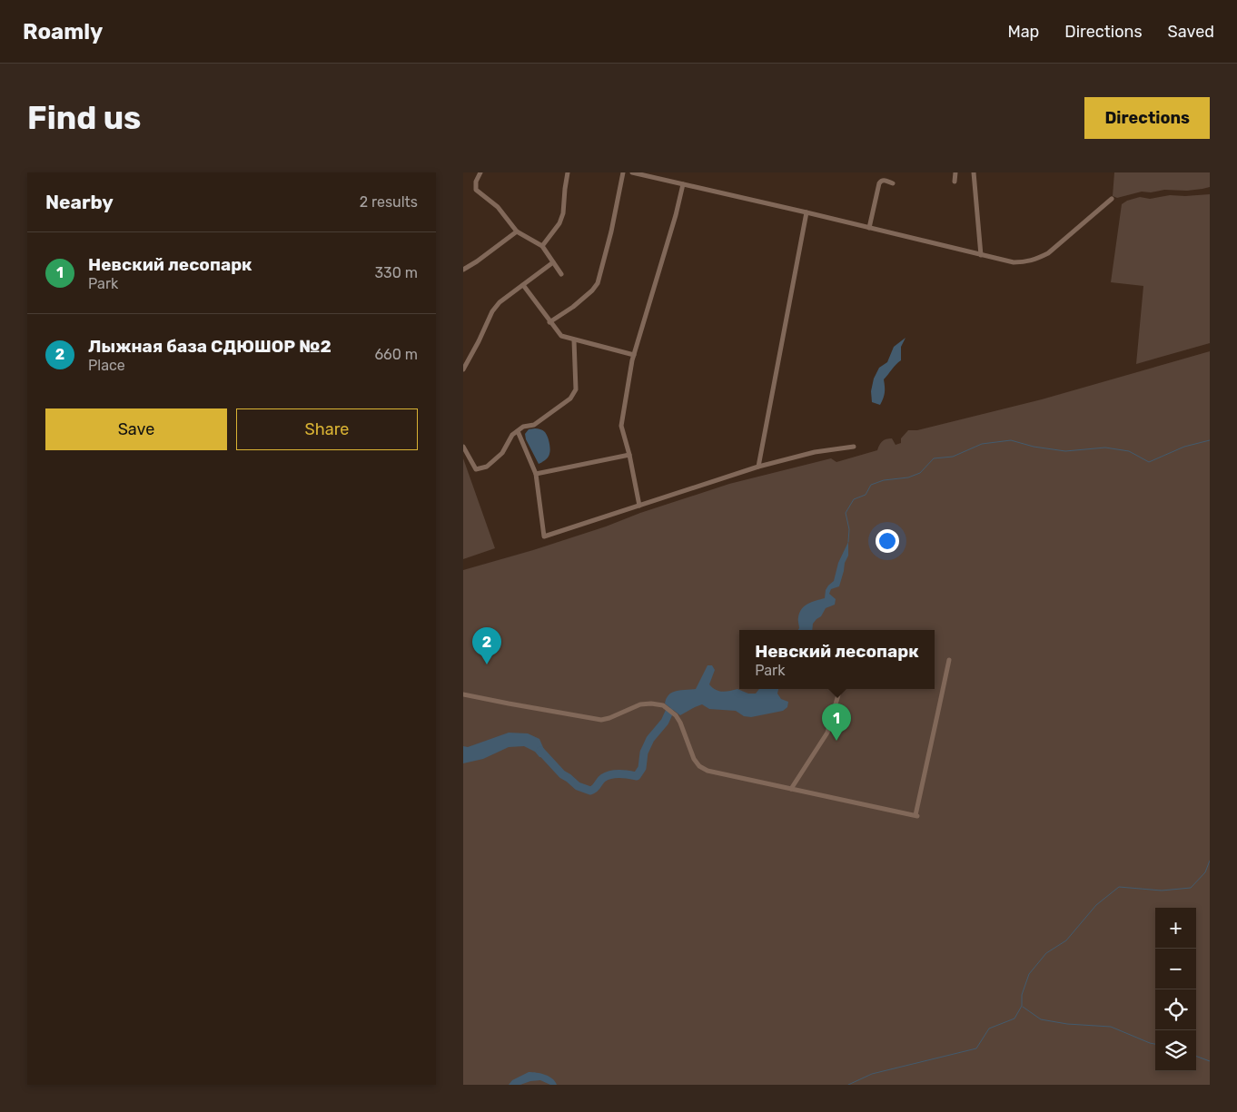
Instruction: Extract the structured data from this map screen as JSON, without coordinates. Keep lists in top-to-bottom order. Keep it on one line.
{"page":{"header":"Roamly","nav":["Map","Directions","Saved"],"buttons":["Directions",["Save","Share"]],"title":"Find us","heading":["Nearby","2 results"],"list":[{"mark":"1","name":"Невский лесопарк","note":"Park","value":"330 m"},{"mark":"2","name":"Лыжная база СДЮШОР №2","note":"Place","value":"660 m"}],"pins":["2","1"],"popup":["Невский лесопарк","Park"],"map_buttons":["+","−"]}}
